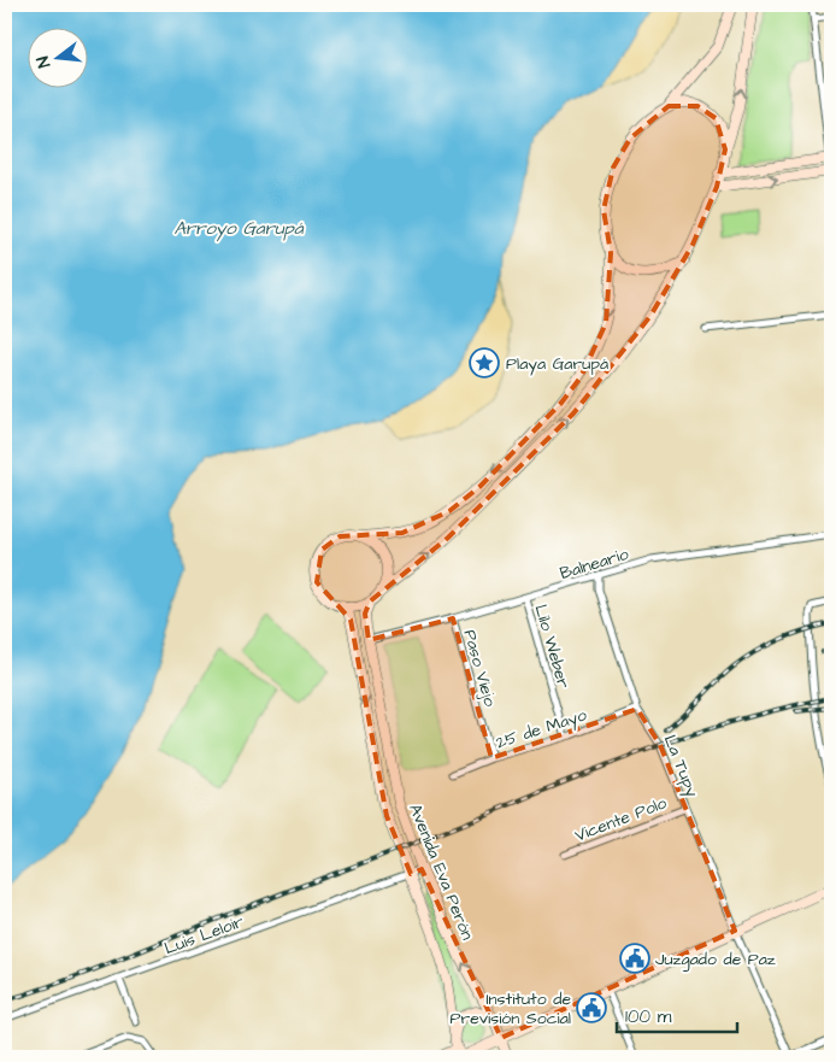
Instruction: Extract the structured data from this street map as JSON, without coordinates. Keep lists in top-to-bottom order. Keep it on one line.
{"streets":{"main road":["Avenida Eva Perón"],"street":["Balneario","Lilo Weber","Paso Viejo","25 de Mayo","La Tupy","Vicente Polo","Luis Leloir"]},"crossings":[["Balneario","Lilo Weber"],["Balneario","Paso Viejo"],["Balneario","La Tupy"],["Balneario","Avenida Eva Perón"],["Lilo Weber","25 de Mayo"],["Paso Viejo","25 de Mayo"],["25 de Mayo","La Tupy"],["La Tupy","Vicente Polo"],["Avenida Eva Perón","Luis Leloir"]],"water":["Arroyo Garupá"],"places":{"place":["Playa Garupá"],"public building":["Juzgado de Paz","Instituto de Previsión Social"]},"scale_bar":"100 m","north":"left"}
